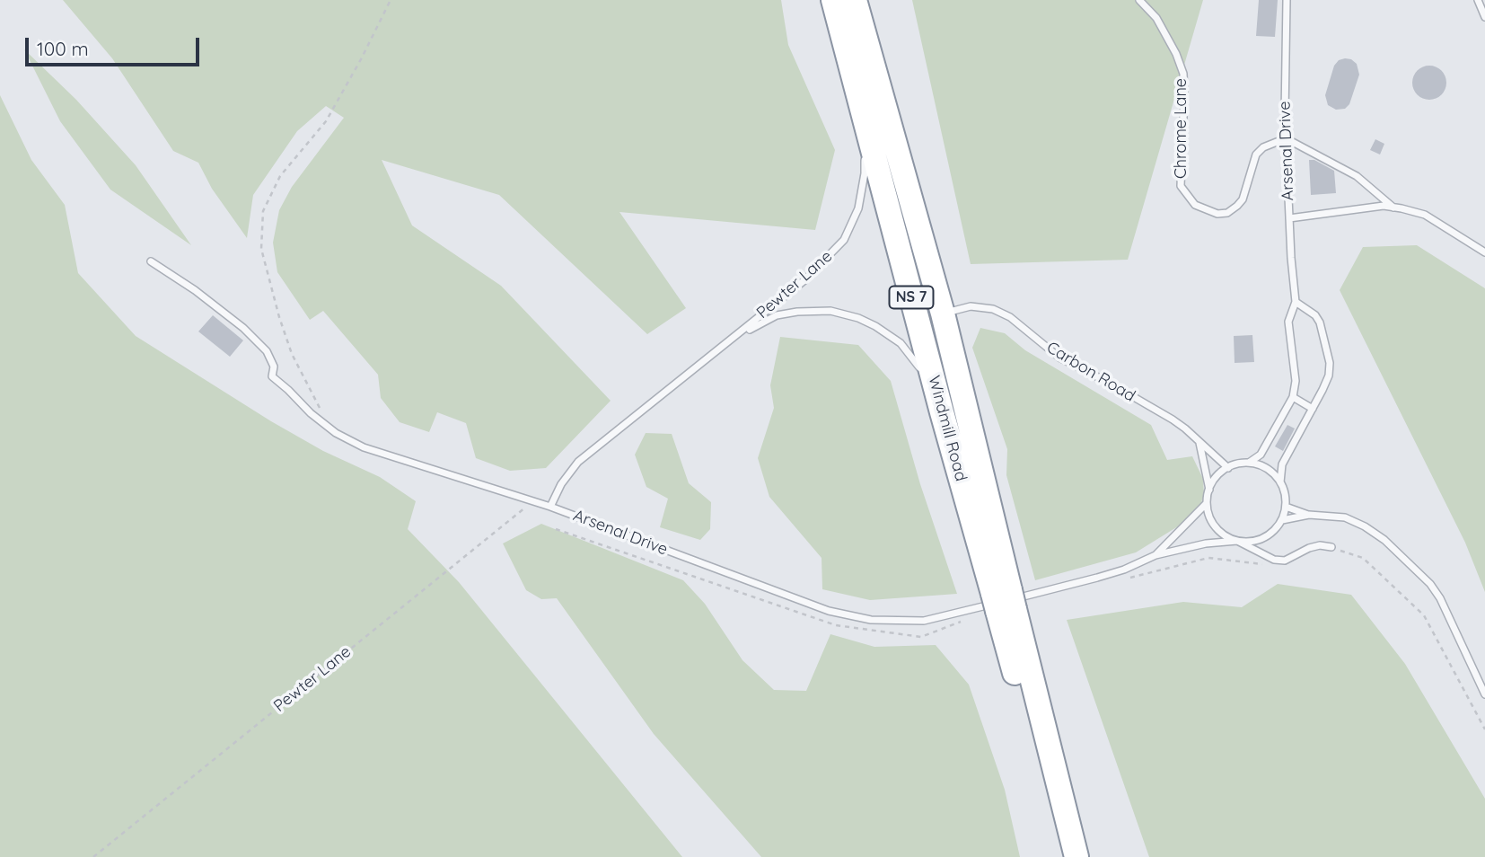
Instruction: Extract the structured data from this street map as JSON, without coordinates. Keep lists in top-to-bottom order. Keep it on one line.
{"streets":{"highway":["NS 7","Windmill Road"],"lane":["Chrome Lane","Arsenal Drive","Pewter Lane","Carbon Road"]},"crossings":[["Chrome Lane","Arsenal Drive"],["Arsenal Drive","Pewter Lane"],["Arsenal Drive","Carbon Road"],["Carbon Road","Windmill Road"]],"scale_bar":"100 m"}
